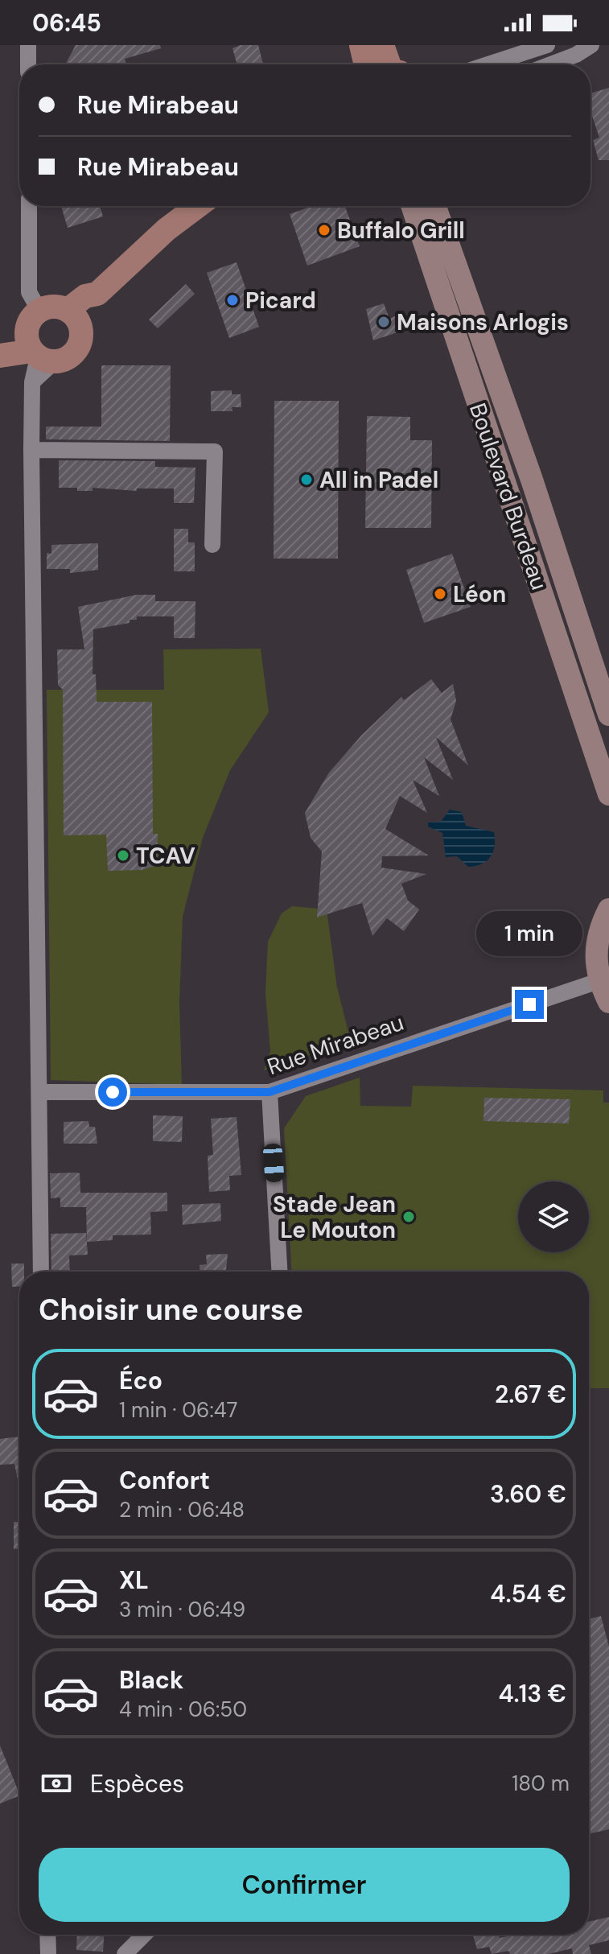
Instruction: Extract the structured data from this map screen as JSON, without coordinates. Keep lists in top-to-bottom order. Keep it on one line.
{"streets":{"main road":["Boulevard Burdeau"],"street":["Rue Mirabeau"]},"places":["Buffalo Grill","Picard","Maisons Arlogis","All in Padel","Léon","TCAV","Stade Jean Le Mouton"],"page":{"status":"06:45","banner":["Rue Mirabeau","Rue Mirabeau"],"bubble":"1 min","heading":"Choisir une course","list":[{"name":"Éco","note":"1 min · 06:47","value":"2.67 €"},{"name":"Confort","note":"2 min · 06:48","value":"3.60 €"},{"name":"XL","note":"3 min · 06:49","value":"4.54 €"},{"name":"Black","note":"4 min · 06:50","value":"4.13 €"}],"pay":["Espèces","180 m"],"buttons":"Confirmer"}}
